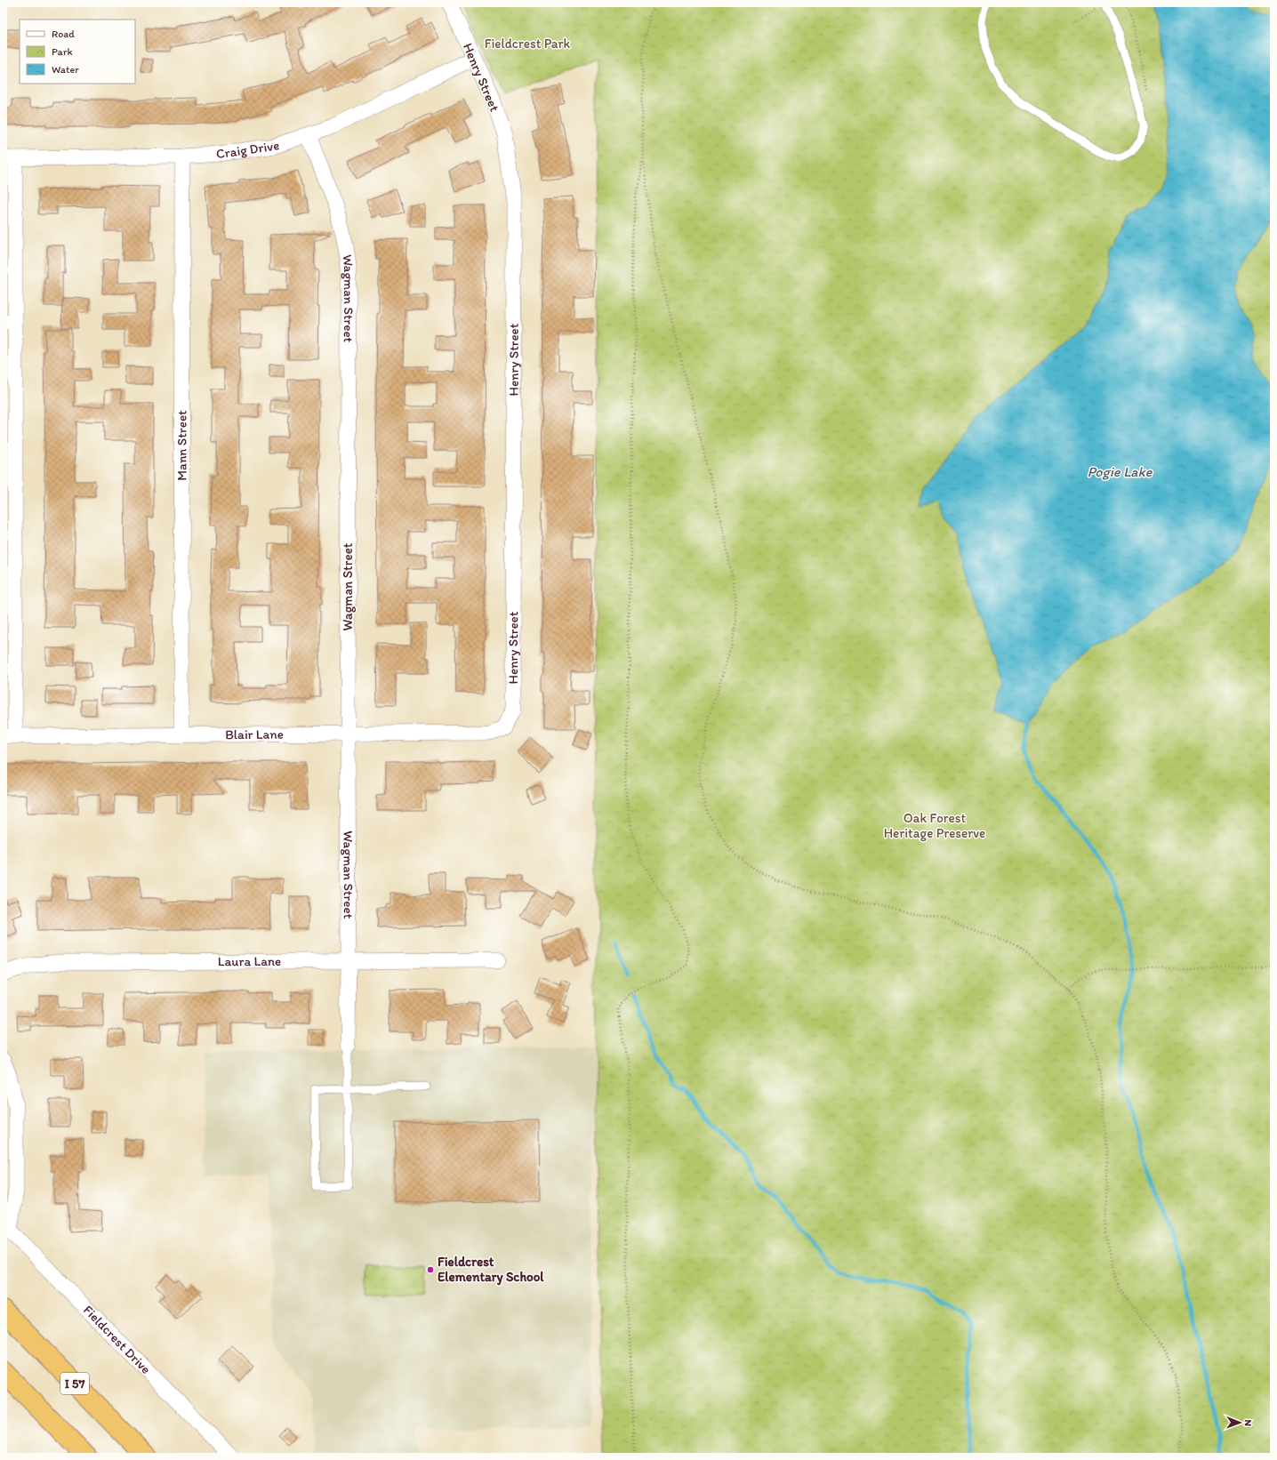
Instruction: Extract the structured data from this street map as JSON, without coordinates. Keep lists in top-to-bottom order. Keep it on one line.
{"streets":{"highway":["I 57"],"street":["Henry Street","Craig Drive","Wagman Street","Mann Street","Blair Lane","Laura Lane","Fieldcrest Drive"]},"crossings":[["Henry Street","Craig Drive"],["Henry Street","Blair Lane"],["Craig Drive","Wagman Street"],["Craig Drive","Mann Street"],["Wagman Street","Blair Lane"],["Wagman Street","Laura Lane"],["Mann Street","Blair Lane"]],"water":["Pogie Lake"],"parks":["Fieldcrest Park","Oak Forest Heritage Preserve"],"places":["Fieldcrest Elementary School"],"legend":["Road","Park","Water"],"north":"right"}
